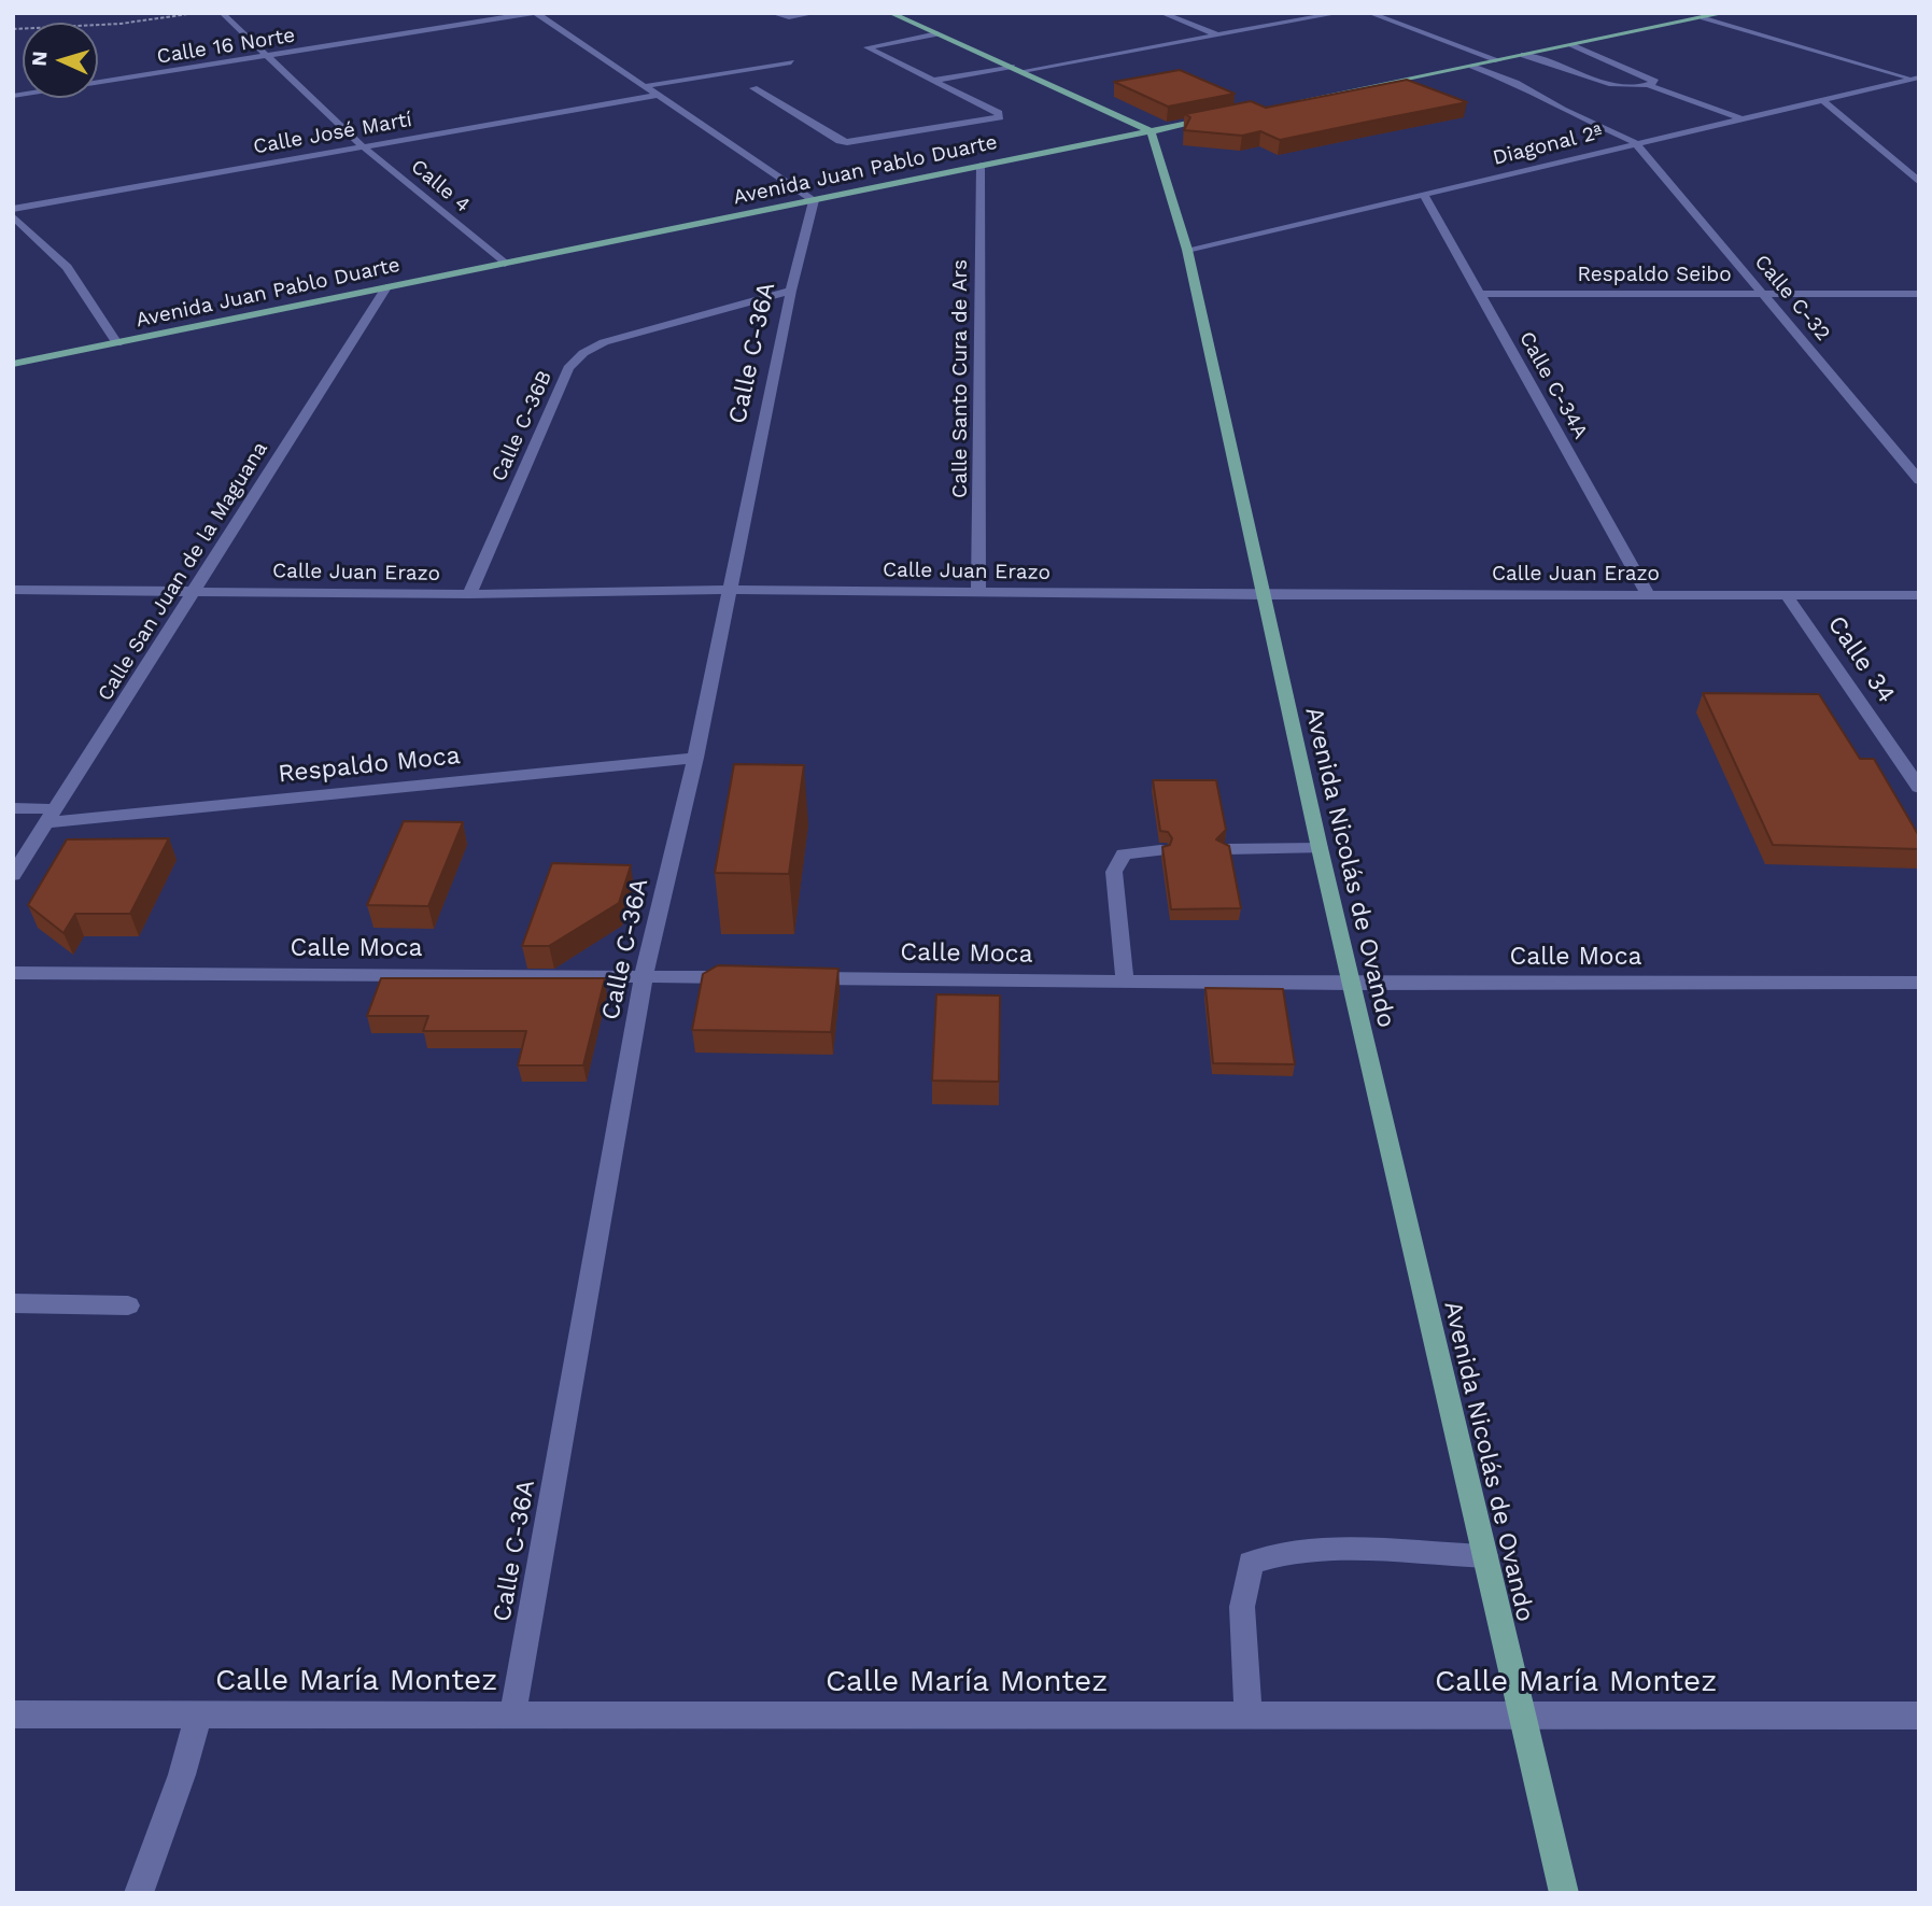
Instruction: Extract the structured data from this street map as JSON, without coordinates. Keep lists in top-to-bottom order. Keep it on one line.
{"streets":{"main road":["Avenida Juan Pablo Duarte","Avenida Nicolás de Ovando"],"street":["Calle 16 Norte","Calle José Martí","Diagonal 2ª","Calle 4","Respaldo Seibo","Calle C-32","Calle C-36A","Calle Santo Cura de Ars","Calle C-34A","Calle C-36B","Calle San Juan de la Maguana","Calle Juan Erazo","Calle 34","Respaldo Moca","Calle Moca","Calle María Montez"]},"crossings":[["Calle 16 Norte","Calle 4"],["Calle José Martí","Calle 4"],["Diagonal 2ª","Calle C-32"],["Diagonal 2ª","Calle C-34A"],["Diagonal 2ª","Avenida Nicolás de Ovando"],["Avenida Juan Pablo Duarte","Calle 4"],["Avenida Juan Pablo Duarte","Calle C-36A"],["Avenida Juan Pablo Duarte","Calle Santo Cura de Ars"],["Avenida Juan Pablo Duarte","Calle San Juan de la Maguana"],["Avenida Juan Pablo Duarte","Avenida Nicolás de Ovando"],["Respaldo Seibo","Calle C-32"],["Respaldo Seibo","Calle C-34A"],["Calle C-36A","Calle C-36B"],["Calle C-36A","Calle Juan Erazo"],["Calle C-36A","Respaldo Moca"],["Calle C-36A","Calle Moca"],["Calle C-36A","Calle María Montez"],["Calle Santo Cura de Ars","Calle Juan Erazo"],["Calle C-34A","Calle Juan Erazo"],["Calle C-36B","Calle Juan Erazo"],["Calle San Juan de la Maguana","Calle Juan Erazo"],["Calle San Juan de la Maguana","Respaldo Moca"],["Calle Juan Erazo","Calle 34"],["Calle Juan Erazo","Avenida Nicolás de Ovando"],["Avenida Nicolás de Ovando","Calle Moca"],["Avenida Nicolás de Ovando","Calle María Montez"]],"north":"left"}
